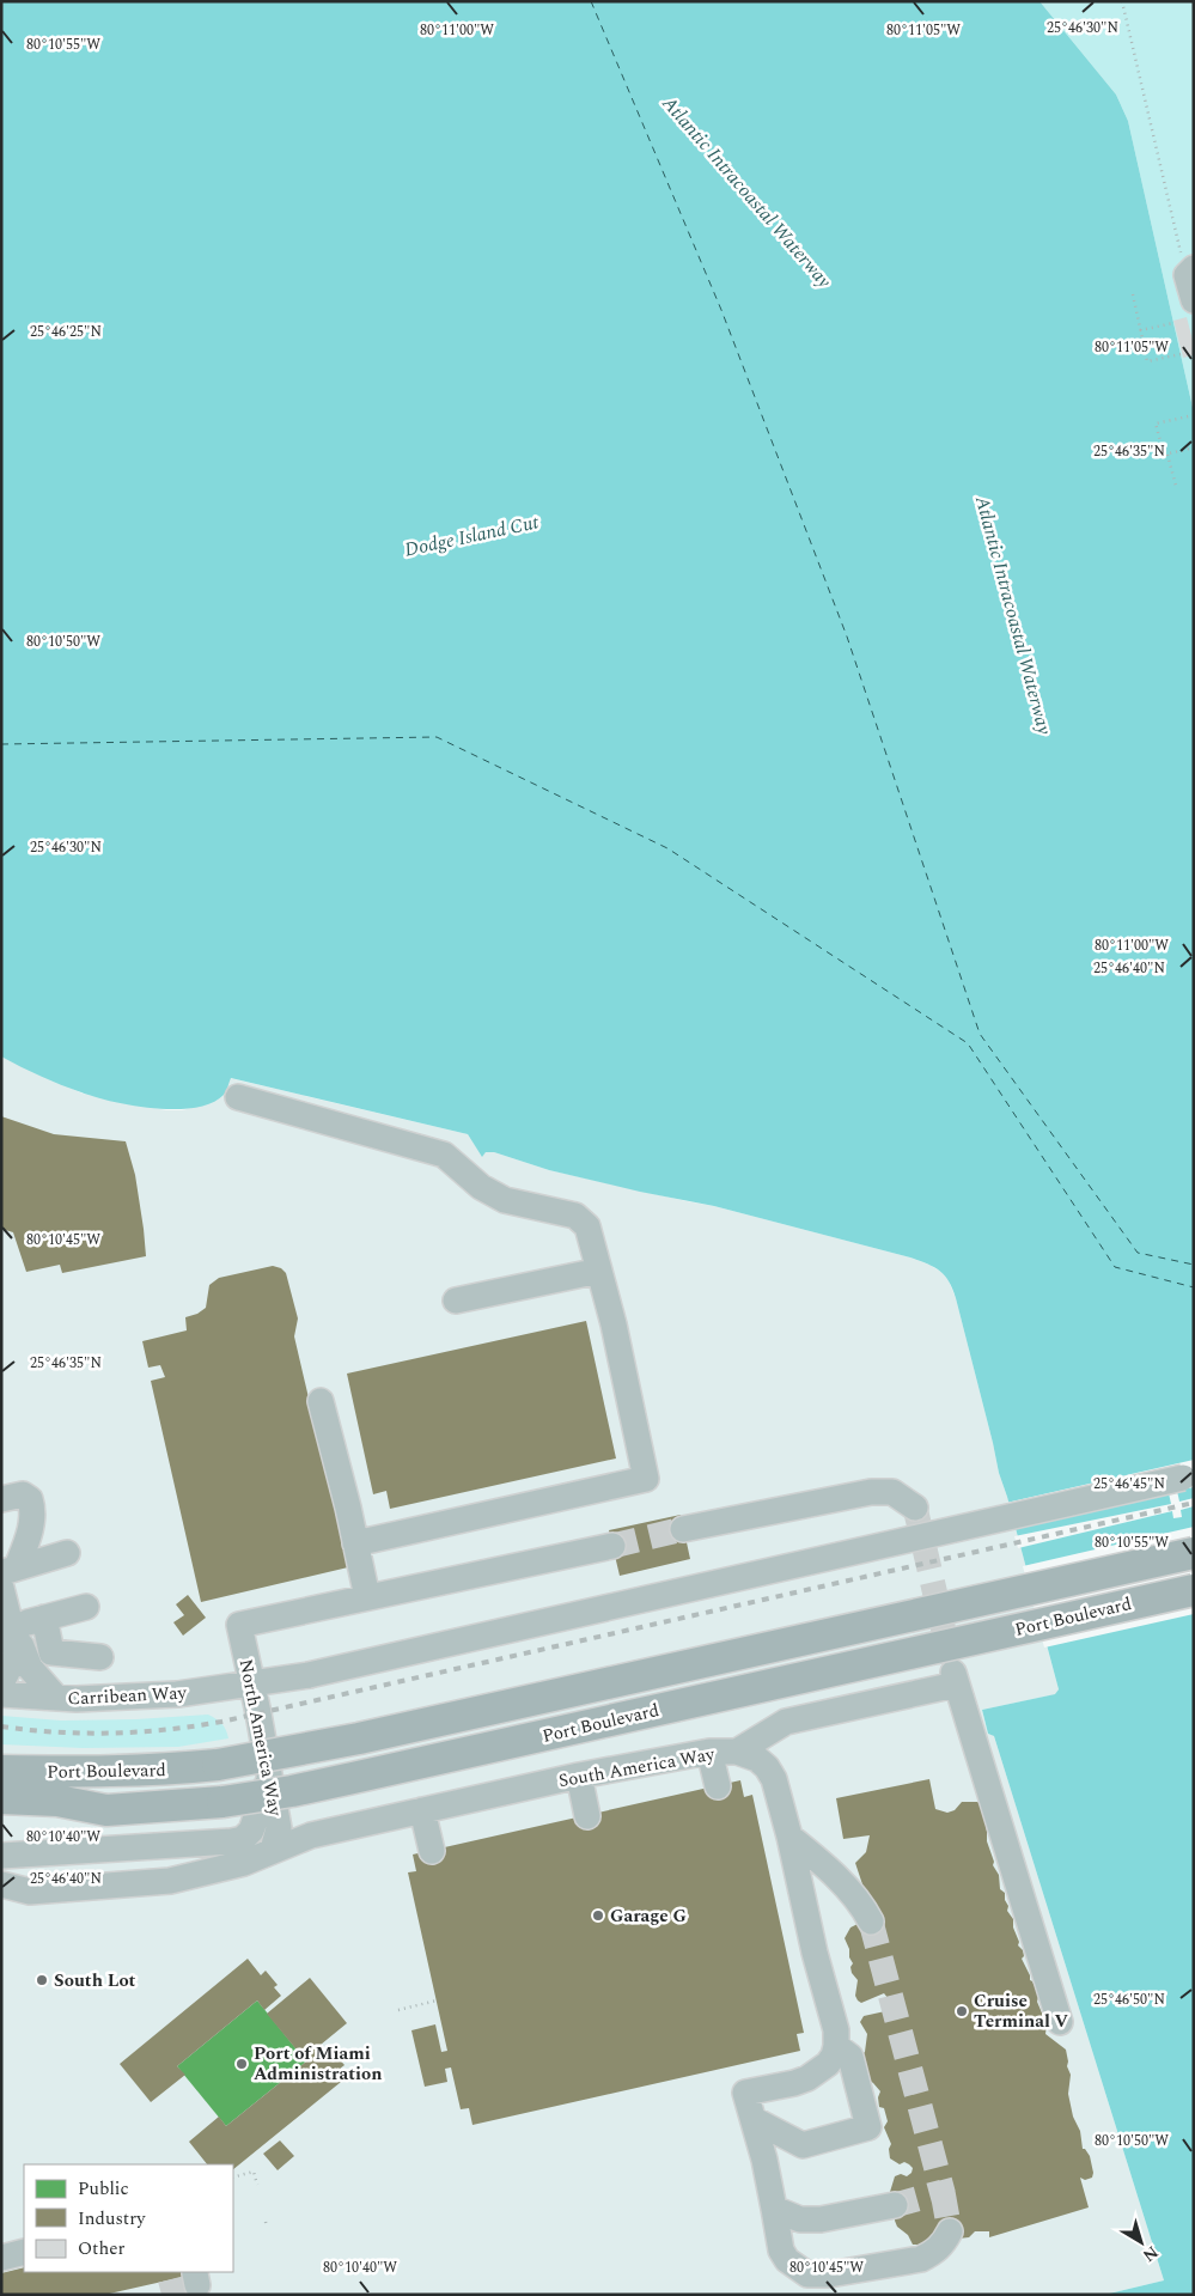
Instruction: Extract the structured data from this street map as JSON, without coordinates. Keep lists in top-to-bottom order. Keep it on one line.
{"streets":{"main road":["Port Boulevard"],"street":["Carribean Way","North America Way","South America Way"]},"crossings":[["Carribean Way","North America Way"],["North America Way","South America Way"]],"water":["Atlantic Intracoastal Waterway","Dodge Island Cut"],"places":["Garage G","South Lot","Cruise Terminal V","Port of Miami Administration"],"legend":["Public","Industry","Other"],"north":"bottom right","coordinates":["25°46'30\"N","80°11'05\"W","80°11'00\"W","80°10'55\"W","25°46'25\"N","25°46'35\"N","80°10'50\"W","25°46'40\"N","80°10'45\"W","25°46'45\"N","80°10'40\"W","25°46'50\"N"]}
